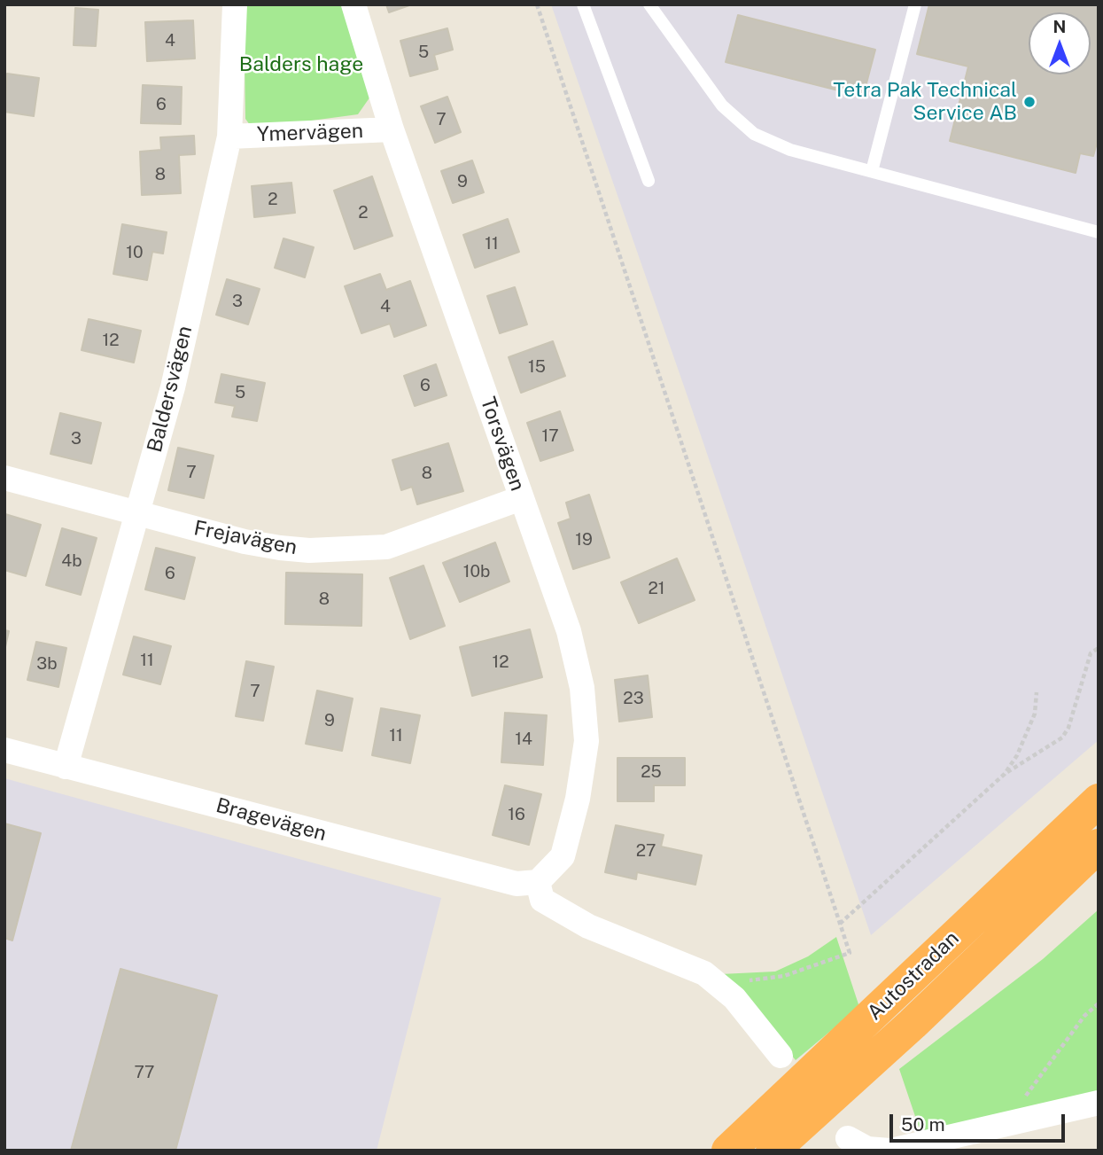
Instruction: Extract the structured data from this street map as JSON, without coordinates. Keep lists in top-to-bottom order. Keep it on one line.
{"streets":{"highway":["Autostradan"],"street":["Ymervägen","Baldersvägen","Torsvägen","Frejavägen","Bragevägen"]},"crossings":[["Ymervägen","Baldersvägen"],["Ymervägen","Torsvägen"],["Baldersvägen","Frejavägen"],["Baldersvägen","Bragevägen"],["Torsvägen","Frejavägen"],["Torsvägen","Bragevägen"]],"parks":["Balders hage"],"places":["Tetra Pak Technical Service AB"],"house_numbers":["4","5","6","7","8","9","2","2","11","10","3","4","12","15","6","5","17","3","7","8","19","4b","10b","6","21","8","11","12","3b","7","23","9","11","14","25","16","27","77"],"scale_bar":"50 m","north":"top"}
